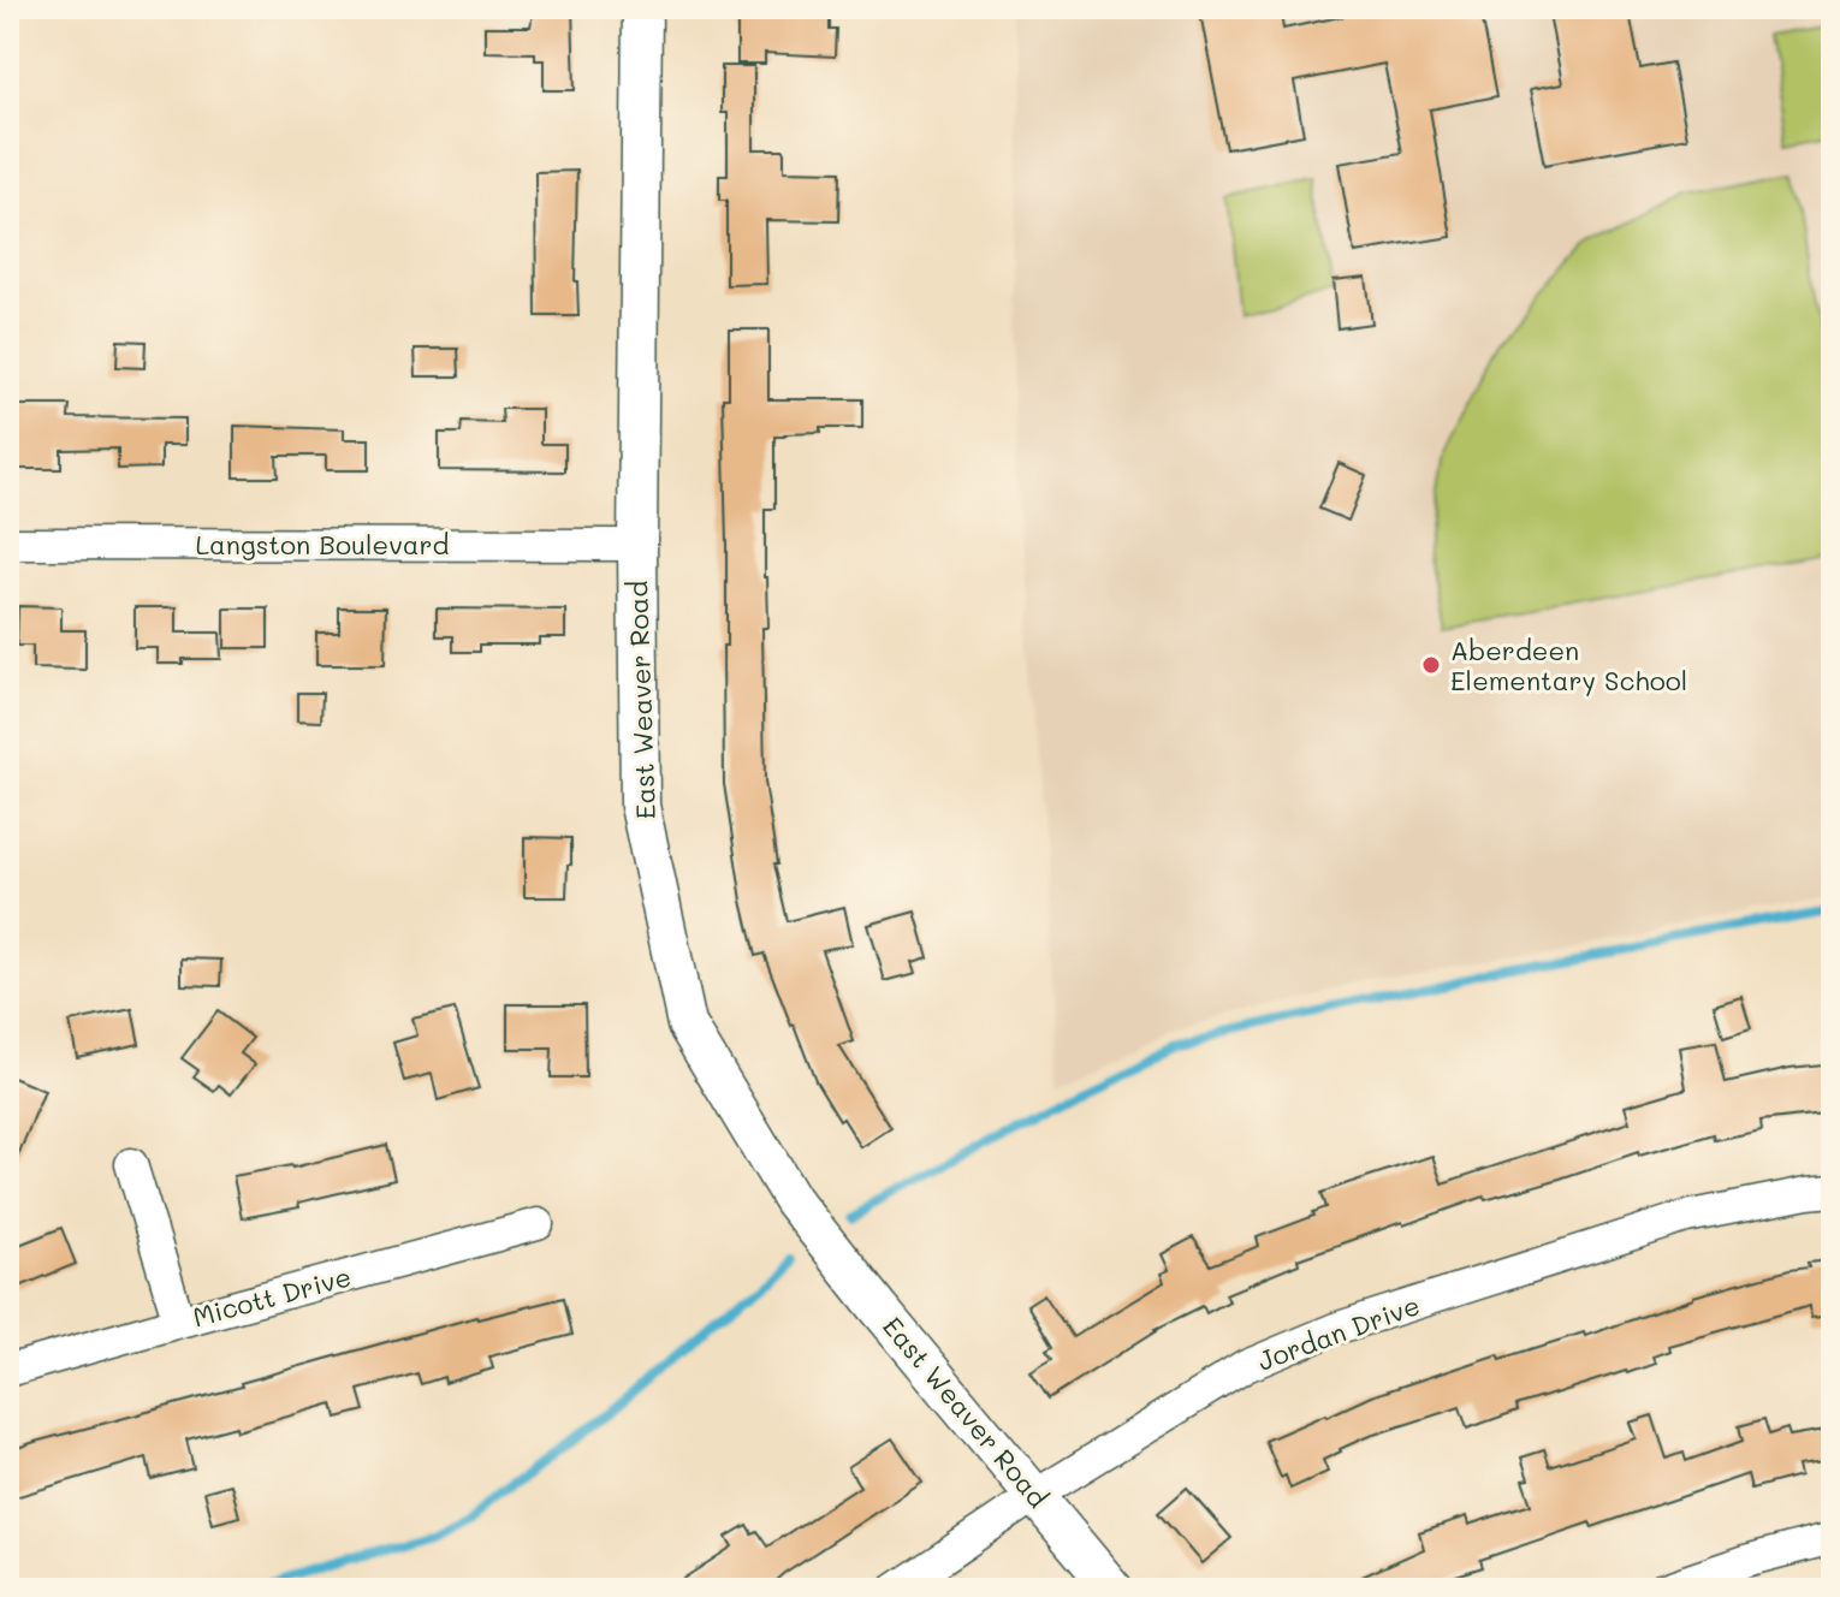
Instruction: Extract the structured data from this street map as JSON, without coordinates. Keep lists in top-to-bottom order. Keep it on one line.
{"streets":{"street":["Langston Boulevard","East Weaver Road","Micott Drive","Jordan Drive"]},"crossings":[["Langston Boulevard","East Weaver Road"],["East Weaver Road","Jordan Drive"]],"places":["Aberdeen Elementary School"]}
